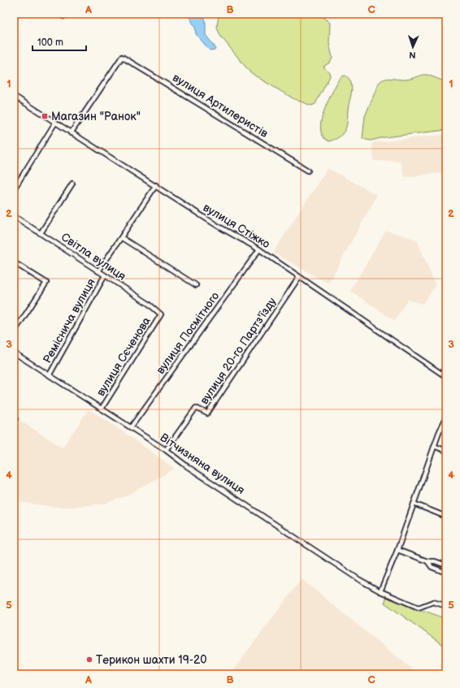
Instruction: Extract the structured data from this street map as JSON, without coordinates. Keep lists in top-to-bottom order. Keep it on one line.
{"streets":{"street":["вулиця Артилеристів","вулиця Стіжко","Світла вулиця","Реміснича вулиця","вулиця Посмітного","вулиця 20-го Партз'їзду","вулиця Сєченова","Вітчизняна вулиця"]},"crossings":[["вулиця Артилеристів","вулиця Стіжко"],["вулиця Стіжко","Реміснича вулиця"],["вулиця Стіжко","вулиця Посмітного"],["вулиця Стіжко","вулиця 20-го Партз'їзду"],["Світла вулиця","Реміснича вулиця"],["Світла вулиця","вулиця Сєченова"],["Реміснича вулиця","Вітчизняна вулиця"],["вулиця Посмітного","Вітчизняна вулиця"],["вулиця 20-го Партз'їзду","Вітчизняна вулиця"],["вулиця Сєченова","Вітчизняна вулиця"]],"places":{"transit":["Магазин \"Ранок\""],"other":["Терикон шахти 19-20"]},"scale_bar":"100 m","north":"bottom","grid":{"columns":["A","B","C"],"rows":["1","2","3","4","5"]}}
